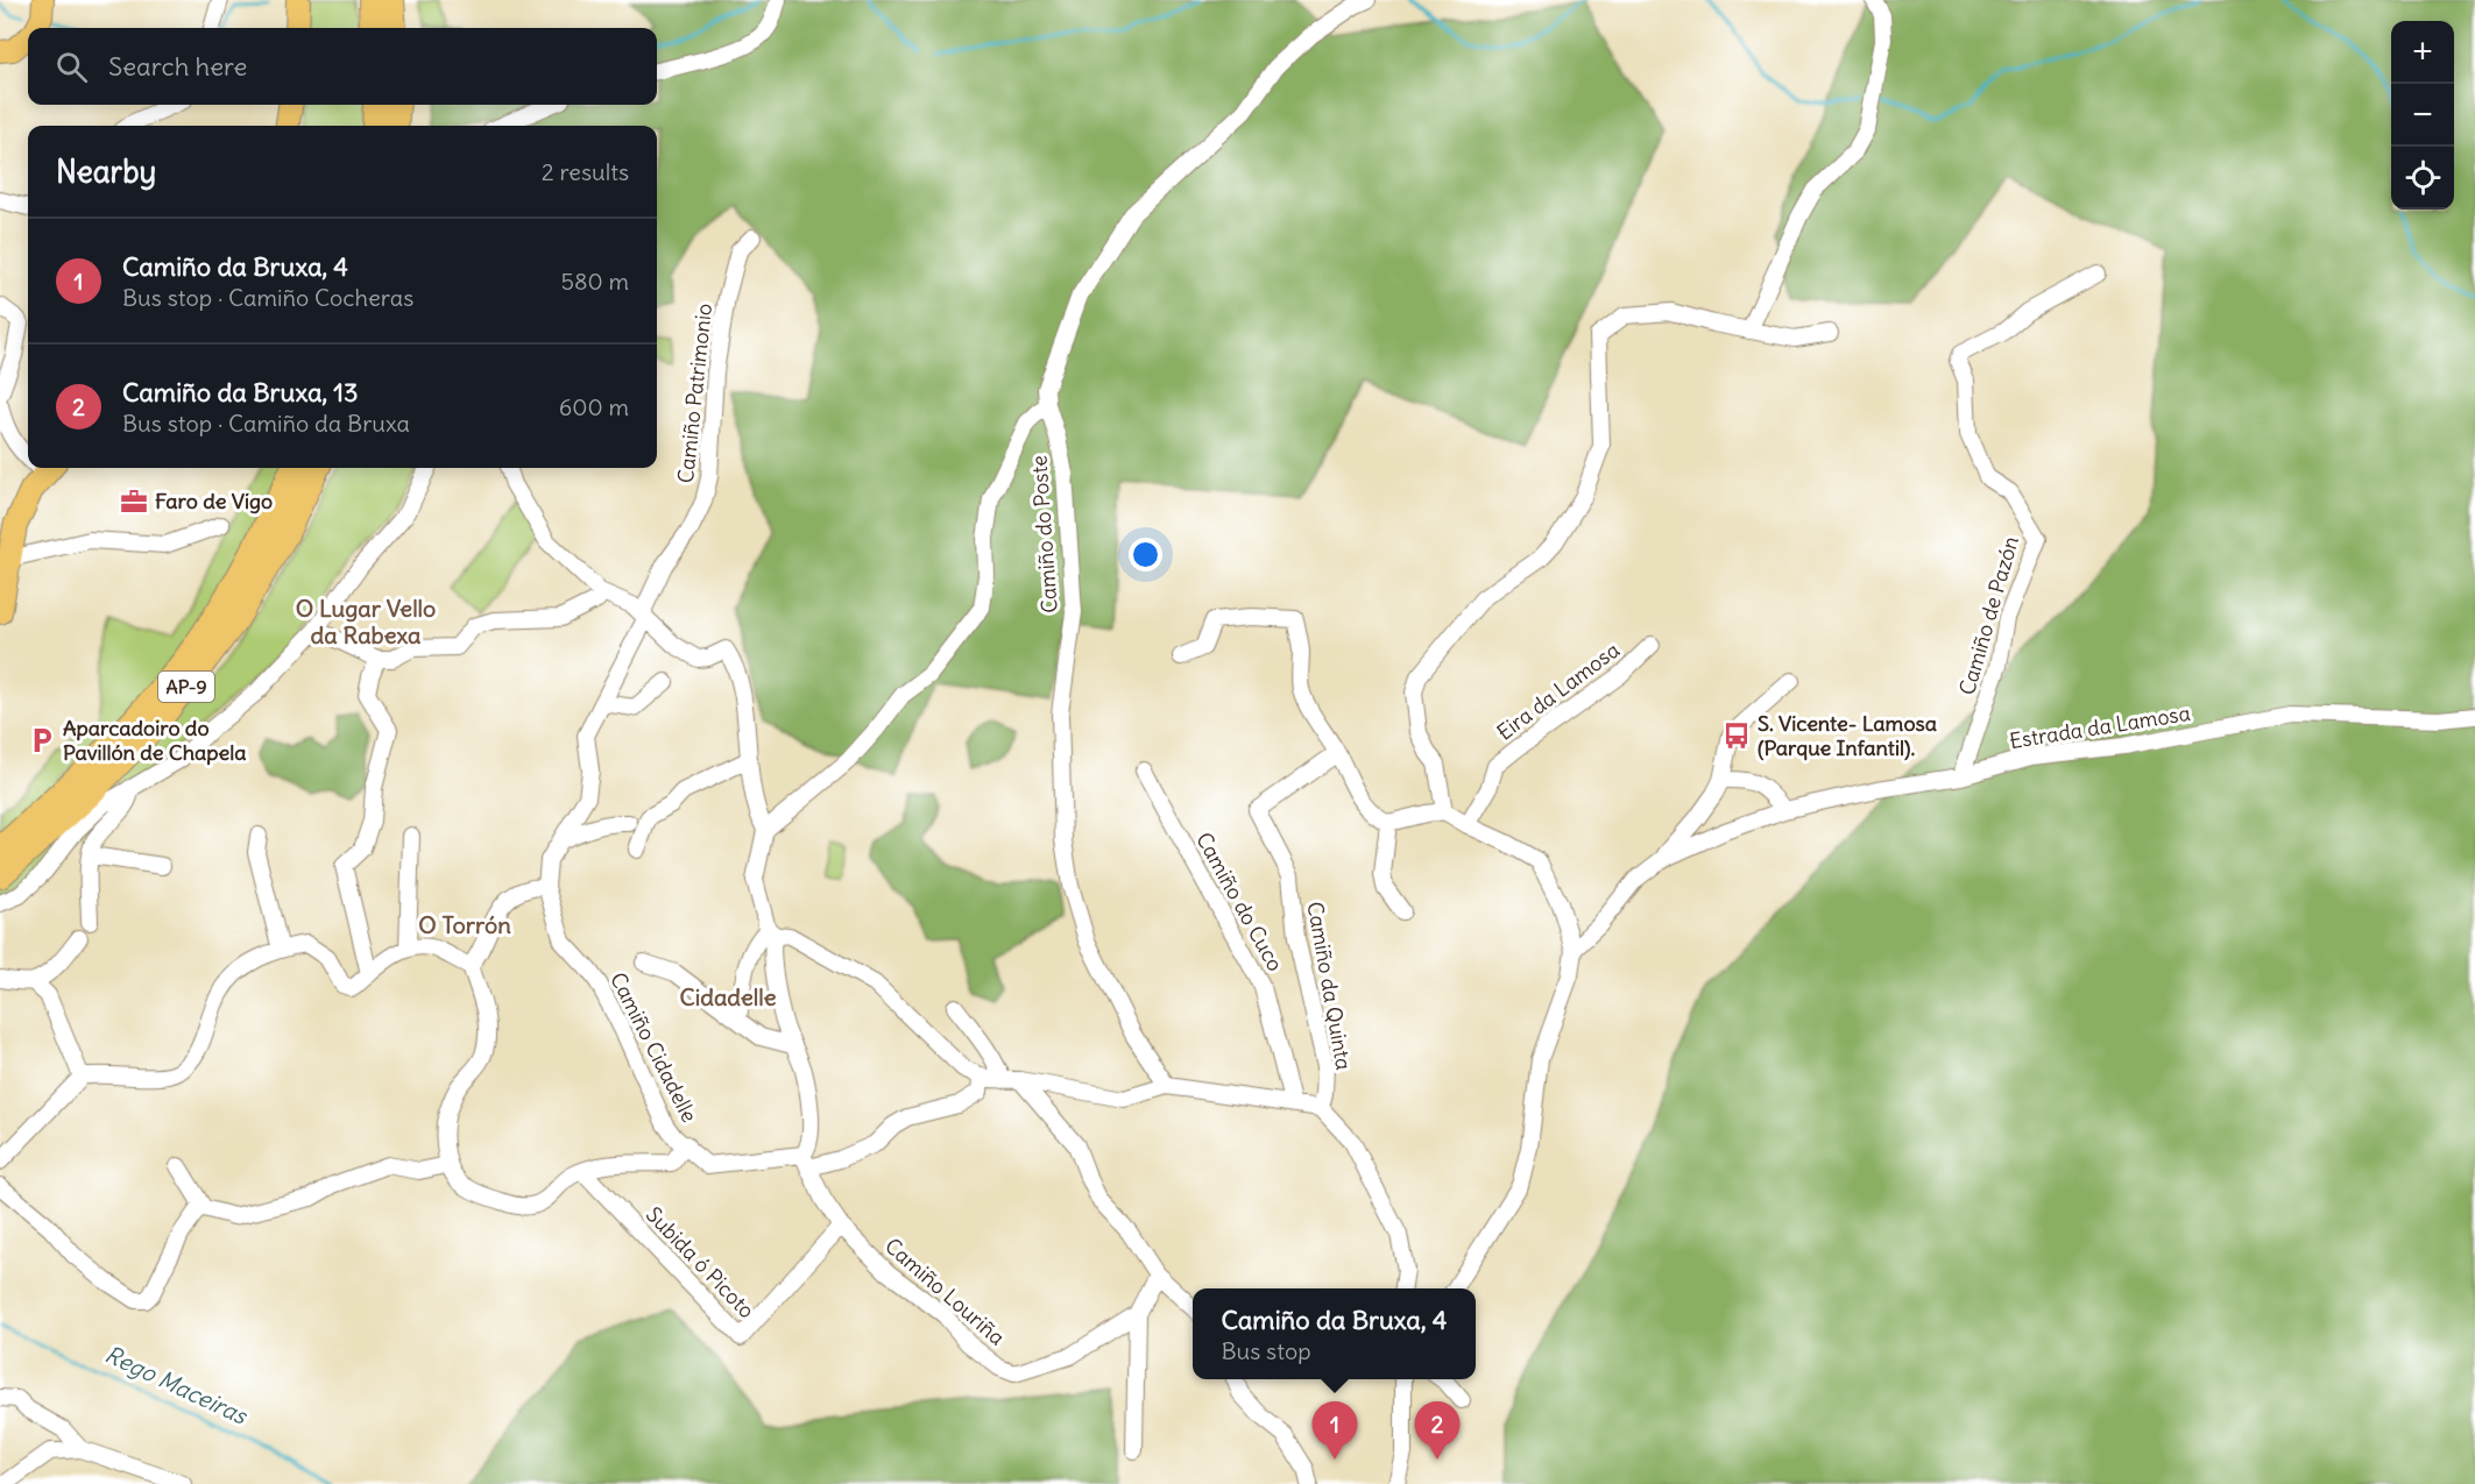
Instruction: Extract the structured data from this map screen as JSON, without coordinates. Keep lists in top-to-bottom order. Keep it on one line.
{"streets":{"highway":["AP-9"],"street":["Camiño Patrimonio","Camiño do Poste","Camiño de Pazón","Eira da Lamosa","Estrada da Lamosa","Camiño do Cuco","Camiño da Quinta","Camiño Cidadelle","Subida ó Picoto","Camiño Louriña"]},"crossings":[["Camiño Patrimonio","Camiño Cidadelle"],["Camiño de Pazón","Estrada da Lamosa"],["Camiño Cidadelle","Camiño Louriña"],["Subida ó Picoto","Camiño Louriña"]],"districts":["O Lugar Vello da Rabexa","O Torrón","Cidadelle"],"water":["Rego Maceiras"],"places":{"office":["Faro de Vigo"],"bus stop":["S. Vicente- Lamosa (Parque Infantil)."],"parking":["Aparcadoiro do Pavillón de Chapela"]},"page":{"map_buttons":["+","−"],"search":"Search here","heading":["Nearby","2 results"],"list":[{"mark":"1","name":"Camiño da Bruxa, 4","note":"Bus stop · Camiño Cocheras","value":"580 m"},{"mark":"2","name":"Camiño da Bruxa, 13","note":"Bus stop · Camiño da Bruxa","value":"600 m"}],"popup":["Camiño da Bruxa, 4","Bus stop"],"pins":["1","2"]}}
